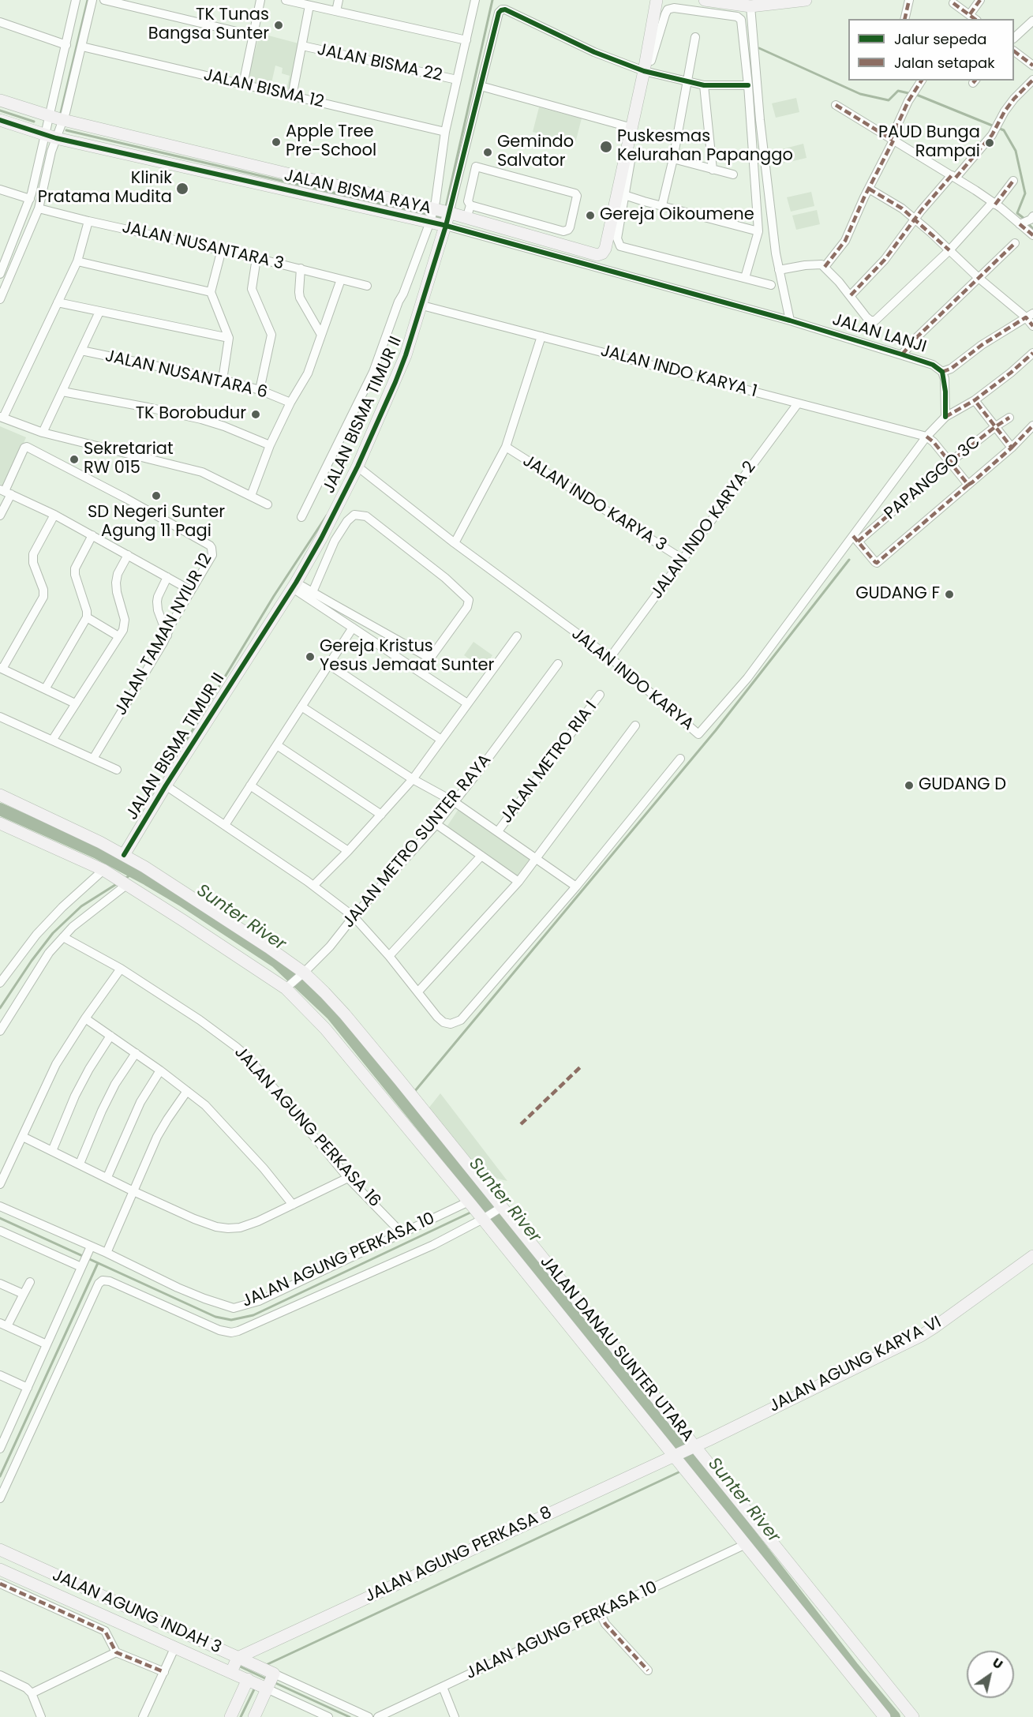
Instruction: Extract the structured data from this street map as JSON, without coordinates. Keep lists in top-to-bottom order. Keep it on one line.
{"streets":{"street":["JALAN BISMA 22","JALAN BISMA 12","JALAN BISMA RAYA","JALAN NUSANTARA 3","JALAN LANJI","JALAN INDO KARYA 1","JALAN NUSANTARA 6","JALAN BISMA TIMUR II","PAPANGGO 3C","JALAN INDO KARYA 3","JALAN INDO KARYA 2","JALAN TAMAN NYIUR 12","JALAN INDO KARYA","JALAN METRO RIA I","JALAN METRO SUNTER RAYA","JALAN AGUNG PERKASA 16","JALAN AGUNG PERKASA 10","JALAN DANAU SUNTER UTARA","JALAN AGUNG KARYA VI","JALAN AGUNG PERKASA 8","JALAN AGUNG INDAH 3"]},"crossings":[["JALAN BISMA RAYA","JALAN LANJI"],["JALAN BISMA RAYA","JALAN BISMA TIMUR II"],["JALAN LANJI","JALAN INDO KARYA"],["JALAN INDO KARYA 1","JALAN BISMA TIMUR II"],["JALAN INDO KARYA 1","JALAN INDO KARYA 2"],["JALAN INDO KARYA 1","JALAN INDO KARYA"],["JALAN BISMA TIMUR II","JALAN INDO KARYA"],["JALAN BISMA TIMUR II","JALAN DANAU SUNTER UTARA"],["PAPANGGO 3C","JALAN INDO KARYA"],["JALAN INDO KARYA 3","JALAN INDO KARYA 2"],["JALAN INDO KARYA 2","JALAN INDO KARYA"],["JALAN METRO SUNTER RAYA","JALAN DANAU SUNTER UTARA"],["JALAN AGUNG PERKASA 16","JALAN AGUNG PERKASA 10"],["JALAN AGUNG PERKASA 10","JALAN DANAU SUNTER UTARA"],["JALAN DANAU SUNTER UTARA","JALAN AGUNG KARYA VI"],["JALAN DANAU SUNTER UTARA","JALAN AGUNG PERKASA 8"],["JALAN AGUNG KARYA VI","JALAN AGUNG PERKASA 8"],["JALAN AGUNG PERKASA 8","JALAN AGUNG INDAH 3"]],"water":["Sunter River"],"places":["TK Tunas Bangsa Sunter","Apple Tree Pre-School","PAUD Bunga Rampai","Puskesmas Kelurahan Papanggo","Gemindo Salvator","Klinik Pratama Mudita","Gereja Oikoumene","TK Borobudur","Sekretariat RW 015","SD Negeri Sunter Agung 11 Pagi","GUDANG F","Gereja Kristus Yesus Jemaat Sunter","GUDANG D"],"legend":["Jalur sepeda","Jalan setapak"],"north":"top right"}
